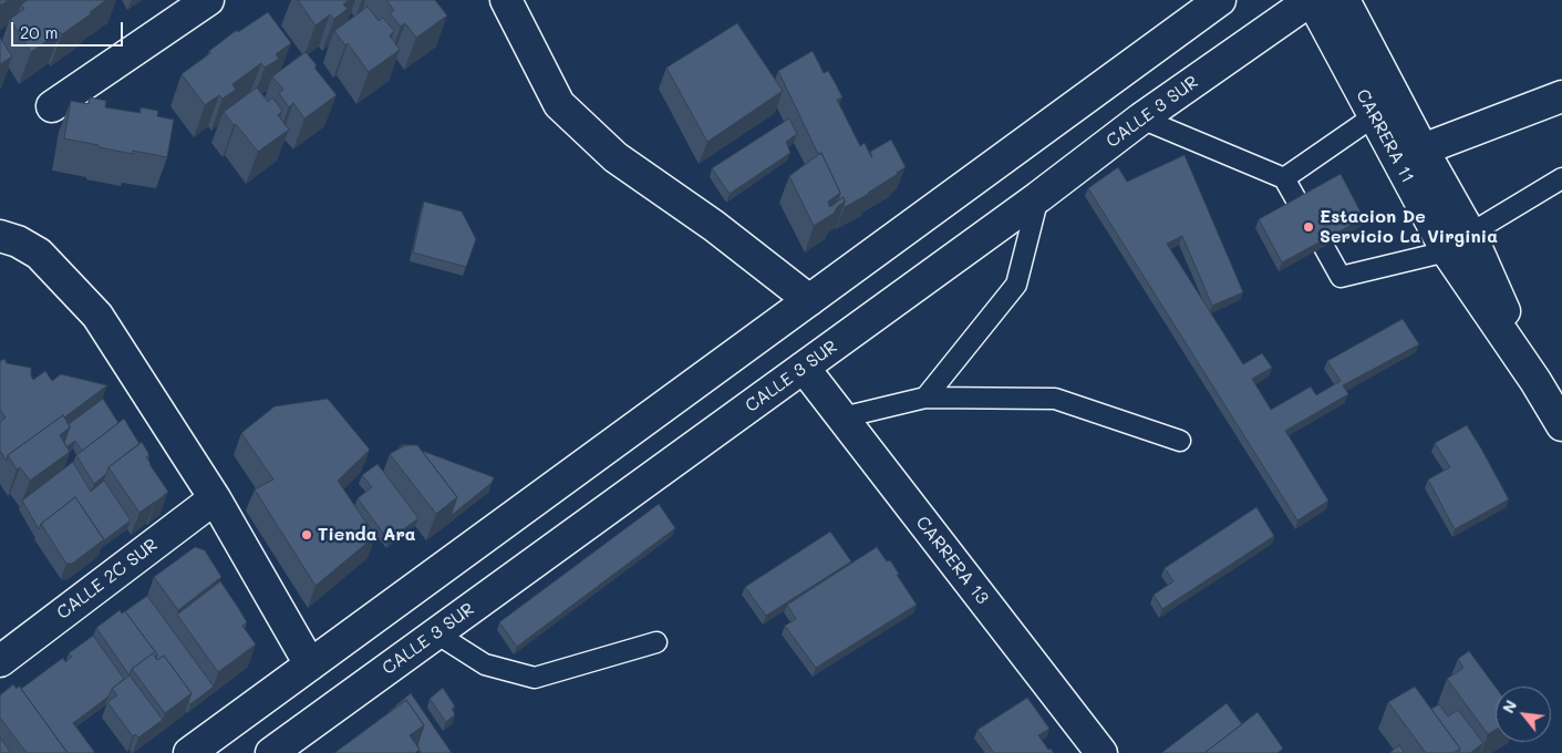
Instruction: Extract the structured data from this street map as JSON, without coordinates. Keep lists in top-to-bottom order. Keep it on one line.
{"streets":{"street":["CALLE 3 SUR","CARRERA 11","CARRERA 13","CALLE 2C SUR"]},"crossings":[["CALLE 3 SUR","CARRERA 11"],["CALLE 3 SUR","CARRERA 13"]],"places":["Estacion De Servicio La Virginia","Tienda Ara"],"scale_bar":"20 m","north":"top left"}
